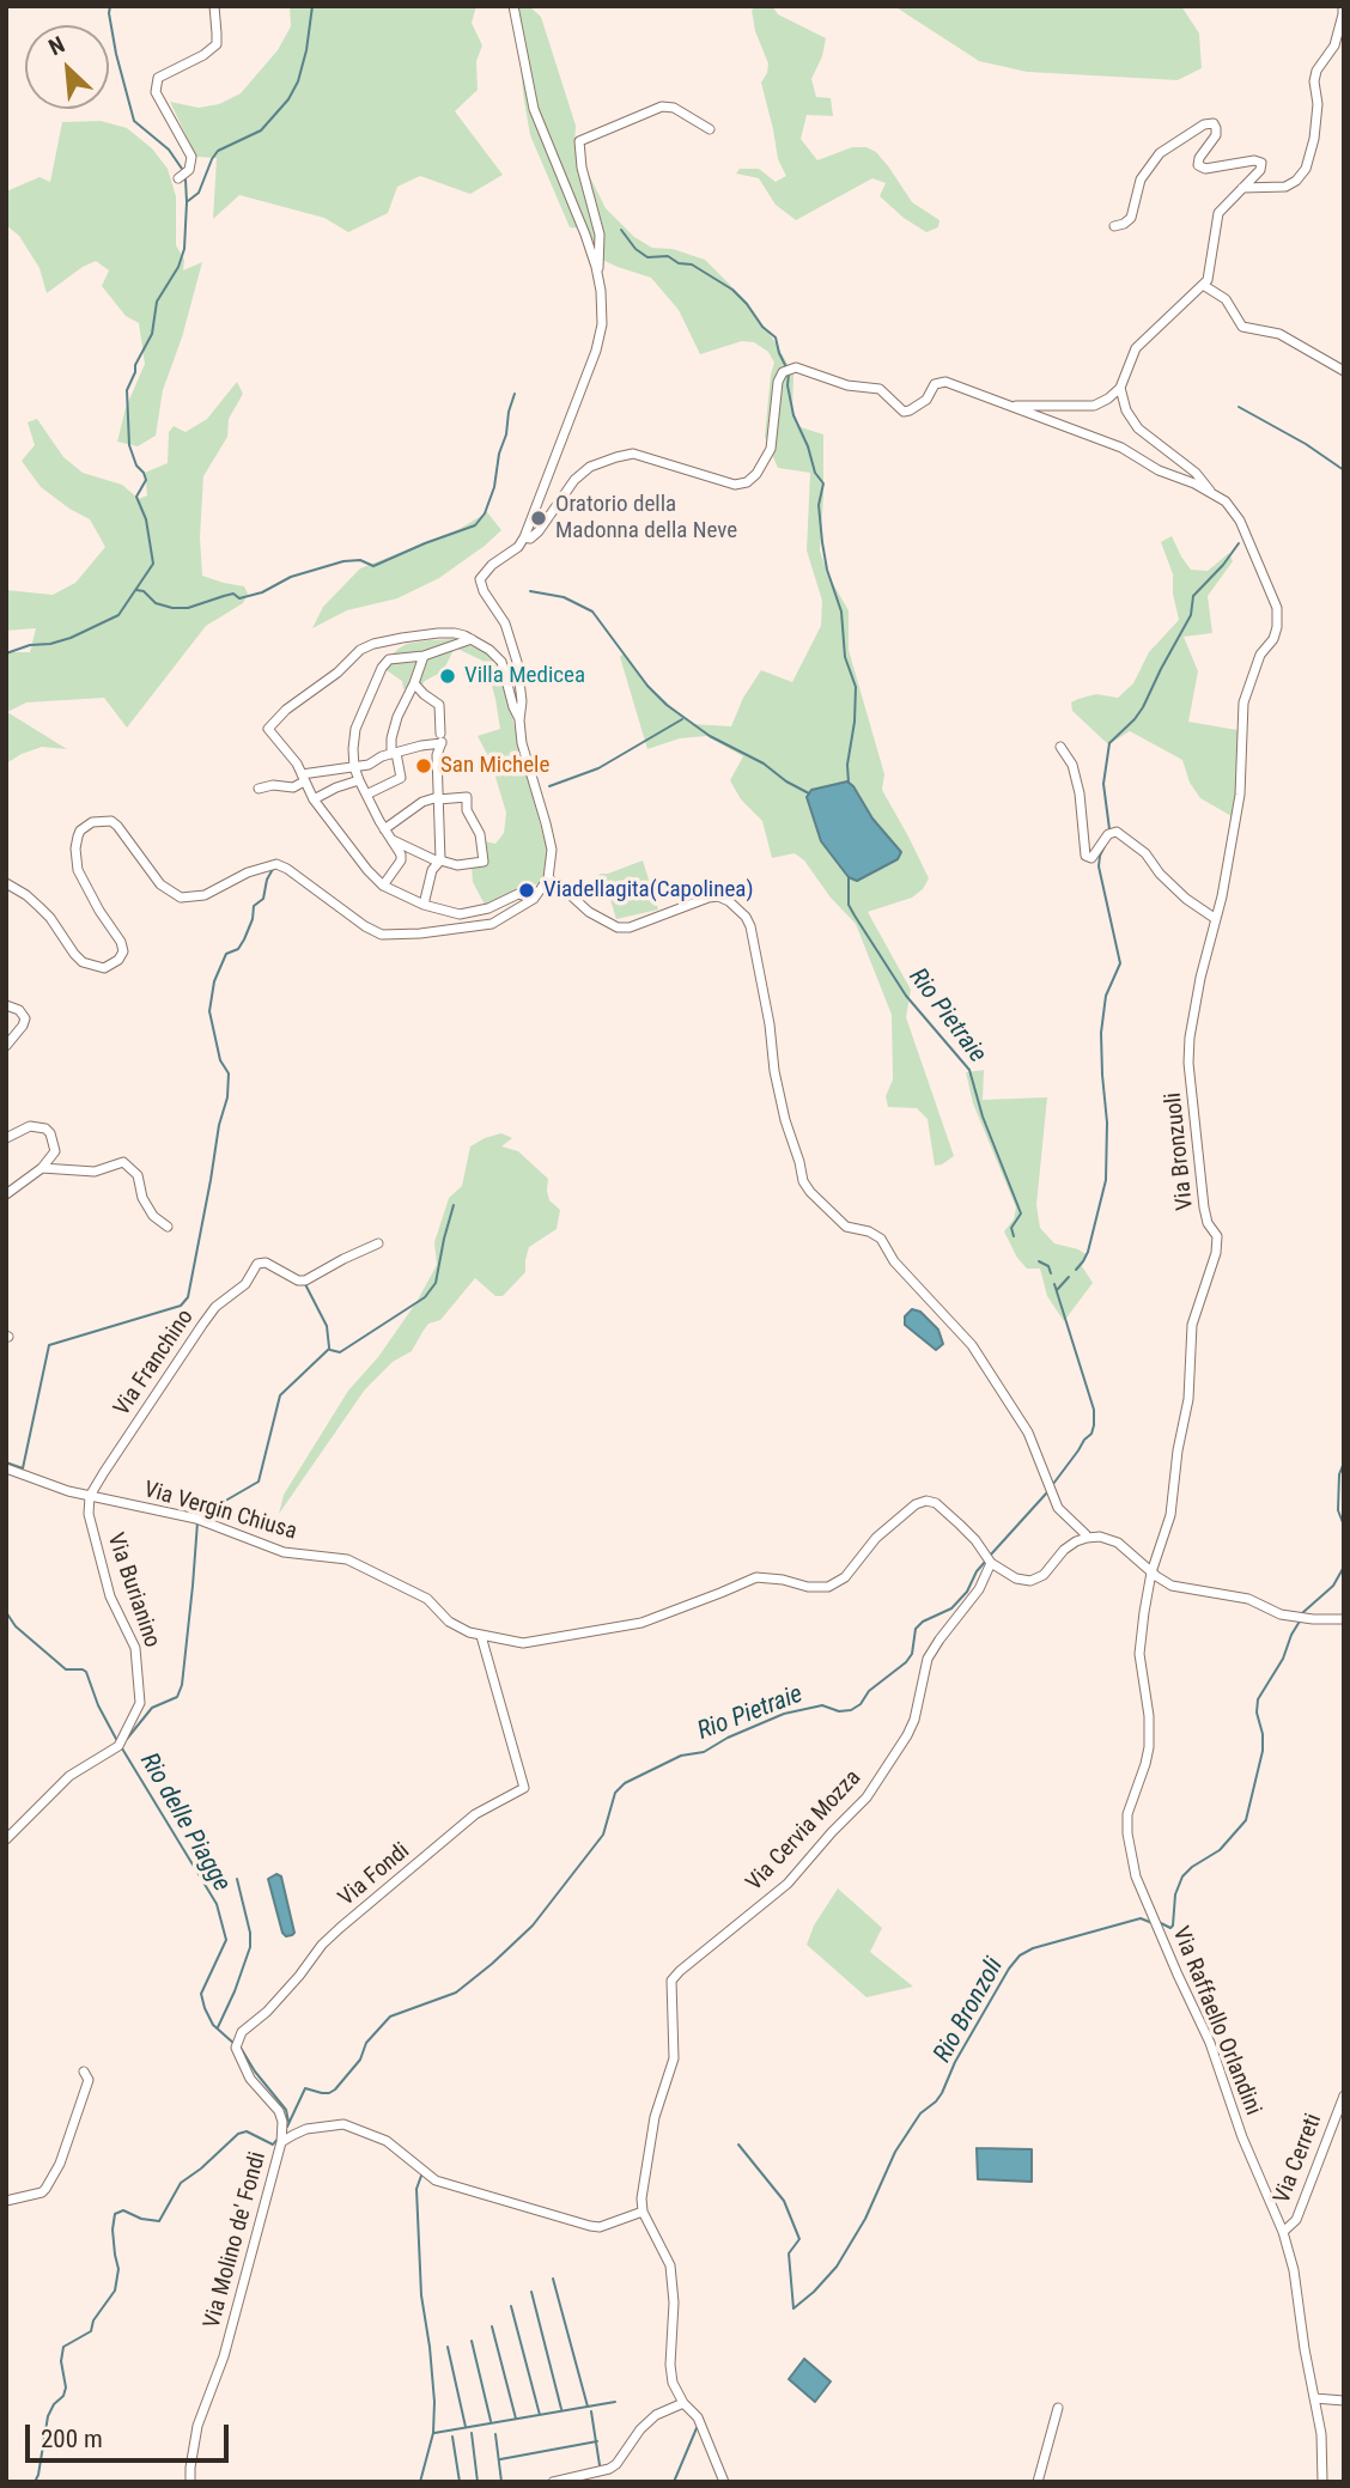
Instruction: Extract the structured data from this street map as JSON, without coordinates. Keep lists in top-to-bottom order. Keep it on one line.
{"streets":{"street":["Via Bronzuoli","Via Franchino","Via Vergin Chiusa","Via Burianino","Via Cervia Mozza","Via Fondi","Via Raffaello Orlandini","Via Cerreti","Via Molino de' Fondi"]},"crossings":[["Via Bronzuoli","Via Raffaello Orlandini"],["Via Franchino","Via Vergin Chiusa"],["Via Franchino","Via Burianino"],["Via Vergin Chiusa","Via Burianino"],["Via Vergin Chiusa","Via Cervia Mozza"],["Via Vergin Chiusa","Via Fondi"],["Via Cervia Mozza","Via Molino de' Fondi"],["Via Fondi","Via Molino de' Fondi"],["Via Raffaello Orlandini","Via Cerreti"]],"water":["Rio Pietraie","Rio delle Piagge","Rio Bronzoli"],"places":["Oratorio della Madonna della Neve","Villa Medicea","San Michele","Viadellagita(Capolinea)"],"scale_bar":"200 m","north":"top left"}
